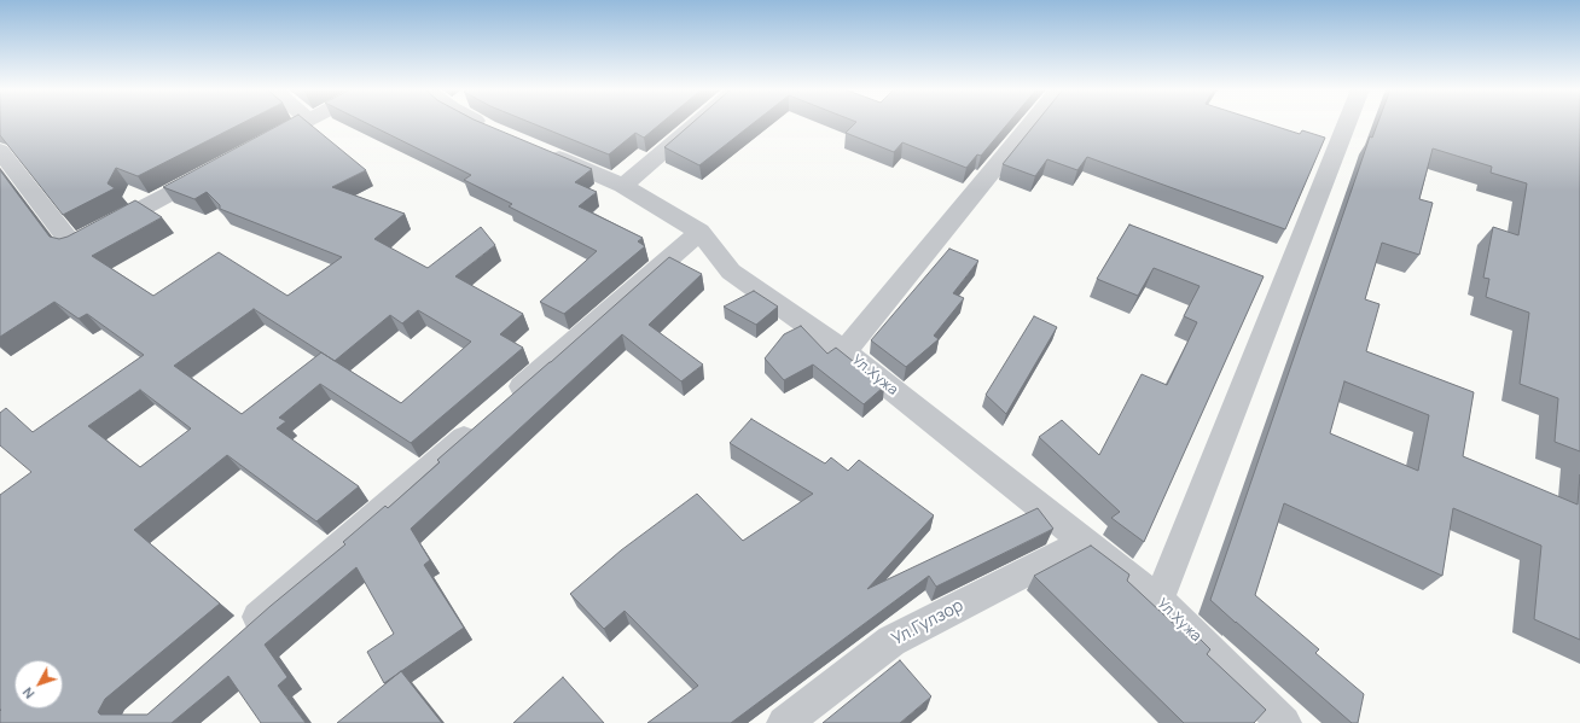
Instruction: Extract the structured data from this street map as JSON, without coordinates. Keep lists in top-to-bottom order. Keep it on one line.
{"streets":{"street":["Ул.Хужа","Ул.Гулзор"]},"crossings":[["Ул.Хужа","Ул.Гулзор"]],"north":"bottom left"}
